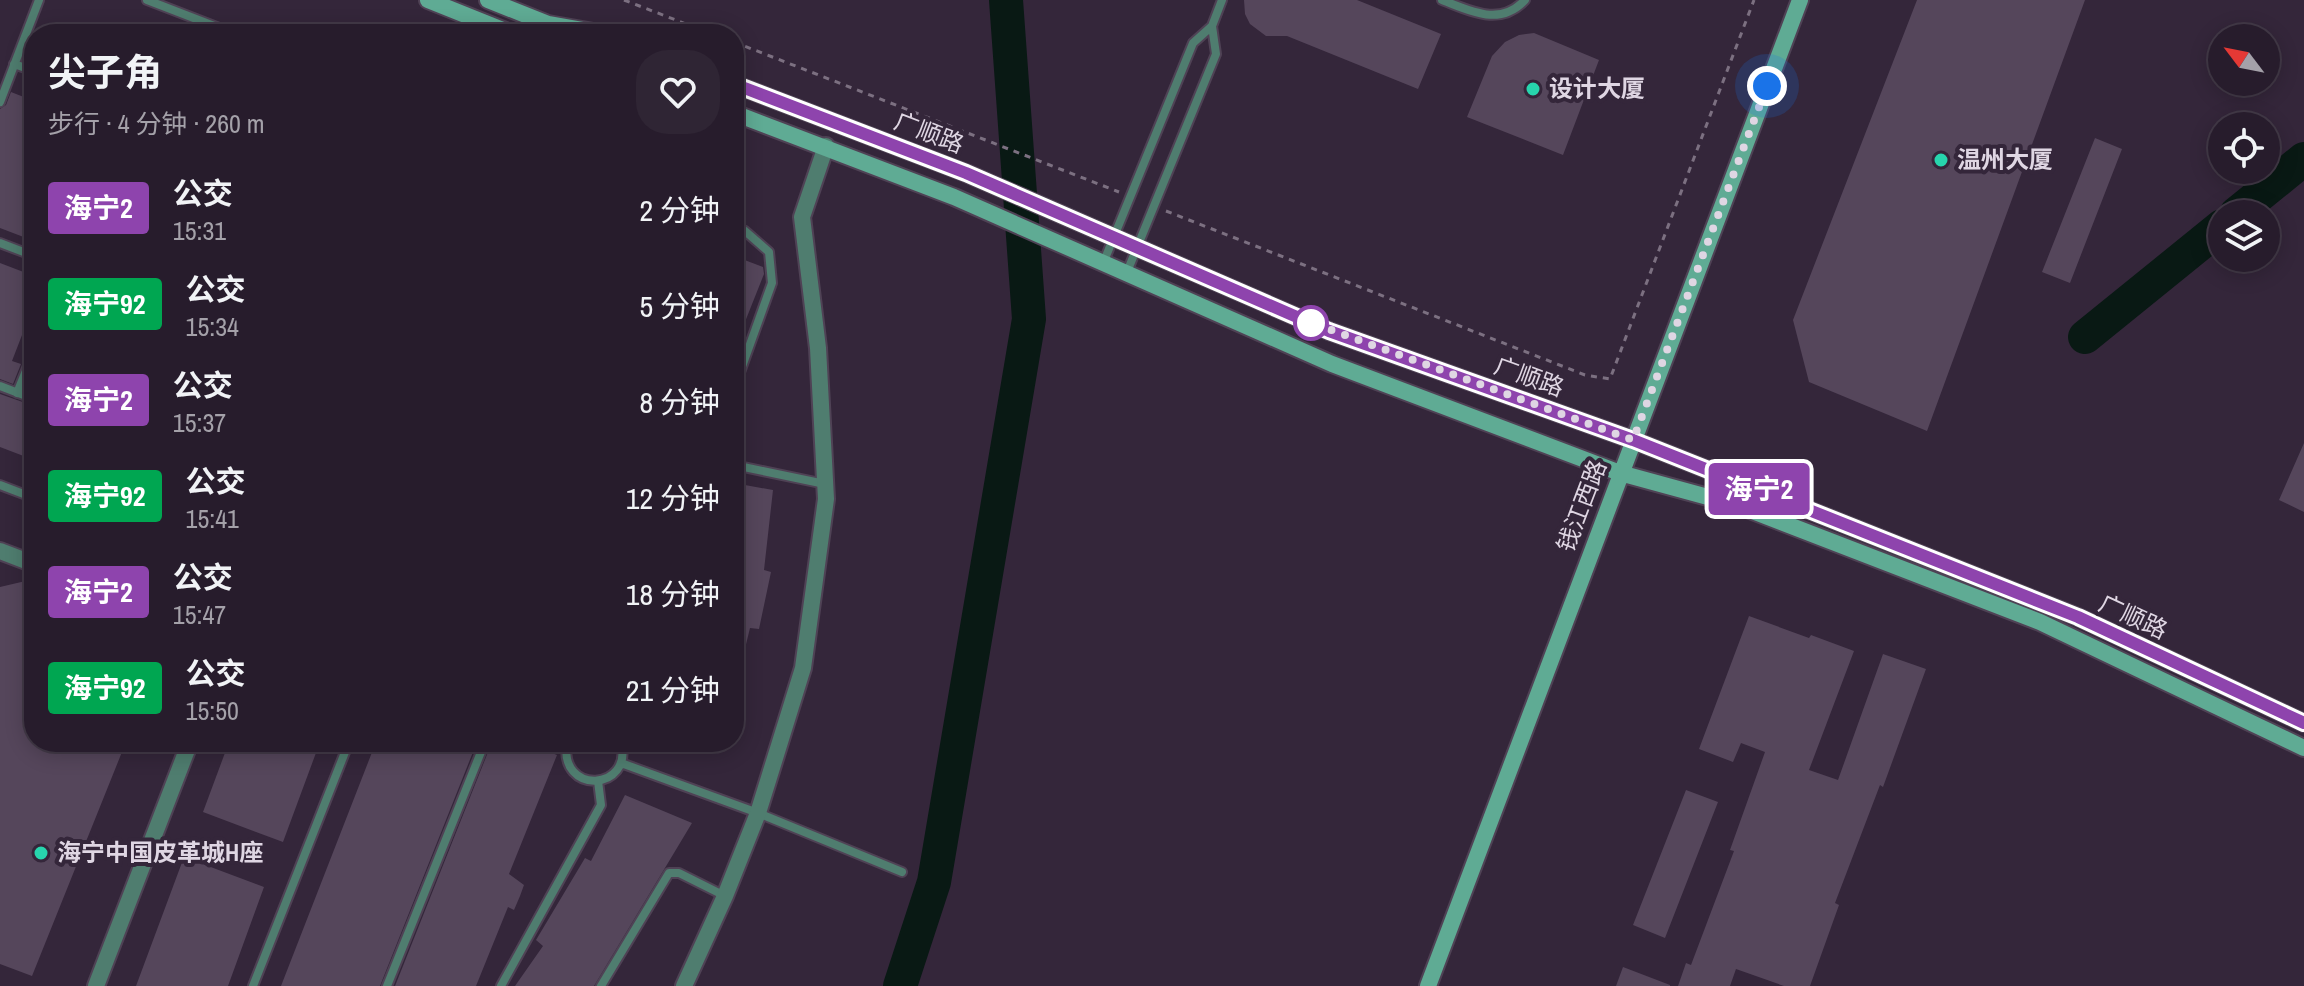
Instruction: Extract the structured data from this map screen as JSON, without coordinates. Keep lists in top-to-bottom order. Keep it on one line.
{"streets":{"main road":["广顺路","钱江西路"]},"crossings":[["广顺路","钱江西路"]],"places":["设计大厦","温州大厦","海宁中国皮革城H座"],"lines":["bus line 海宁2"],"north":"top left","page":{"on_map":"海宁2","heading":["尖子角","步行 · 4 分钟 · 260 m"],"list":[{"mark":"海宁2","name":"公交","note":"15:31","value":"2 分钟"},{"mark":"海宁92","name":"公交","note":"15:34","value":"5 分钟"},{"mark":"海宁2","name":"公交","note":"15:37","value":"8 分钟"},{"mark":"海宁92","name":"公交","note":"15:41","value":"12 分钟"},{"mark":"海宁2","name":"公交","note":"15:47","value":"18 分钟"},{"mark":"海宁92","name":"公交","note":"15:50","value":"21 分钟"}]}}
